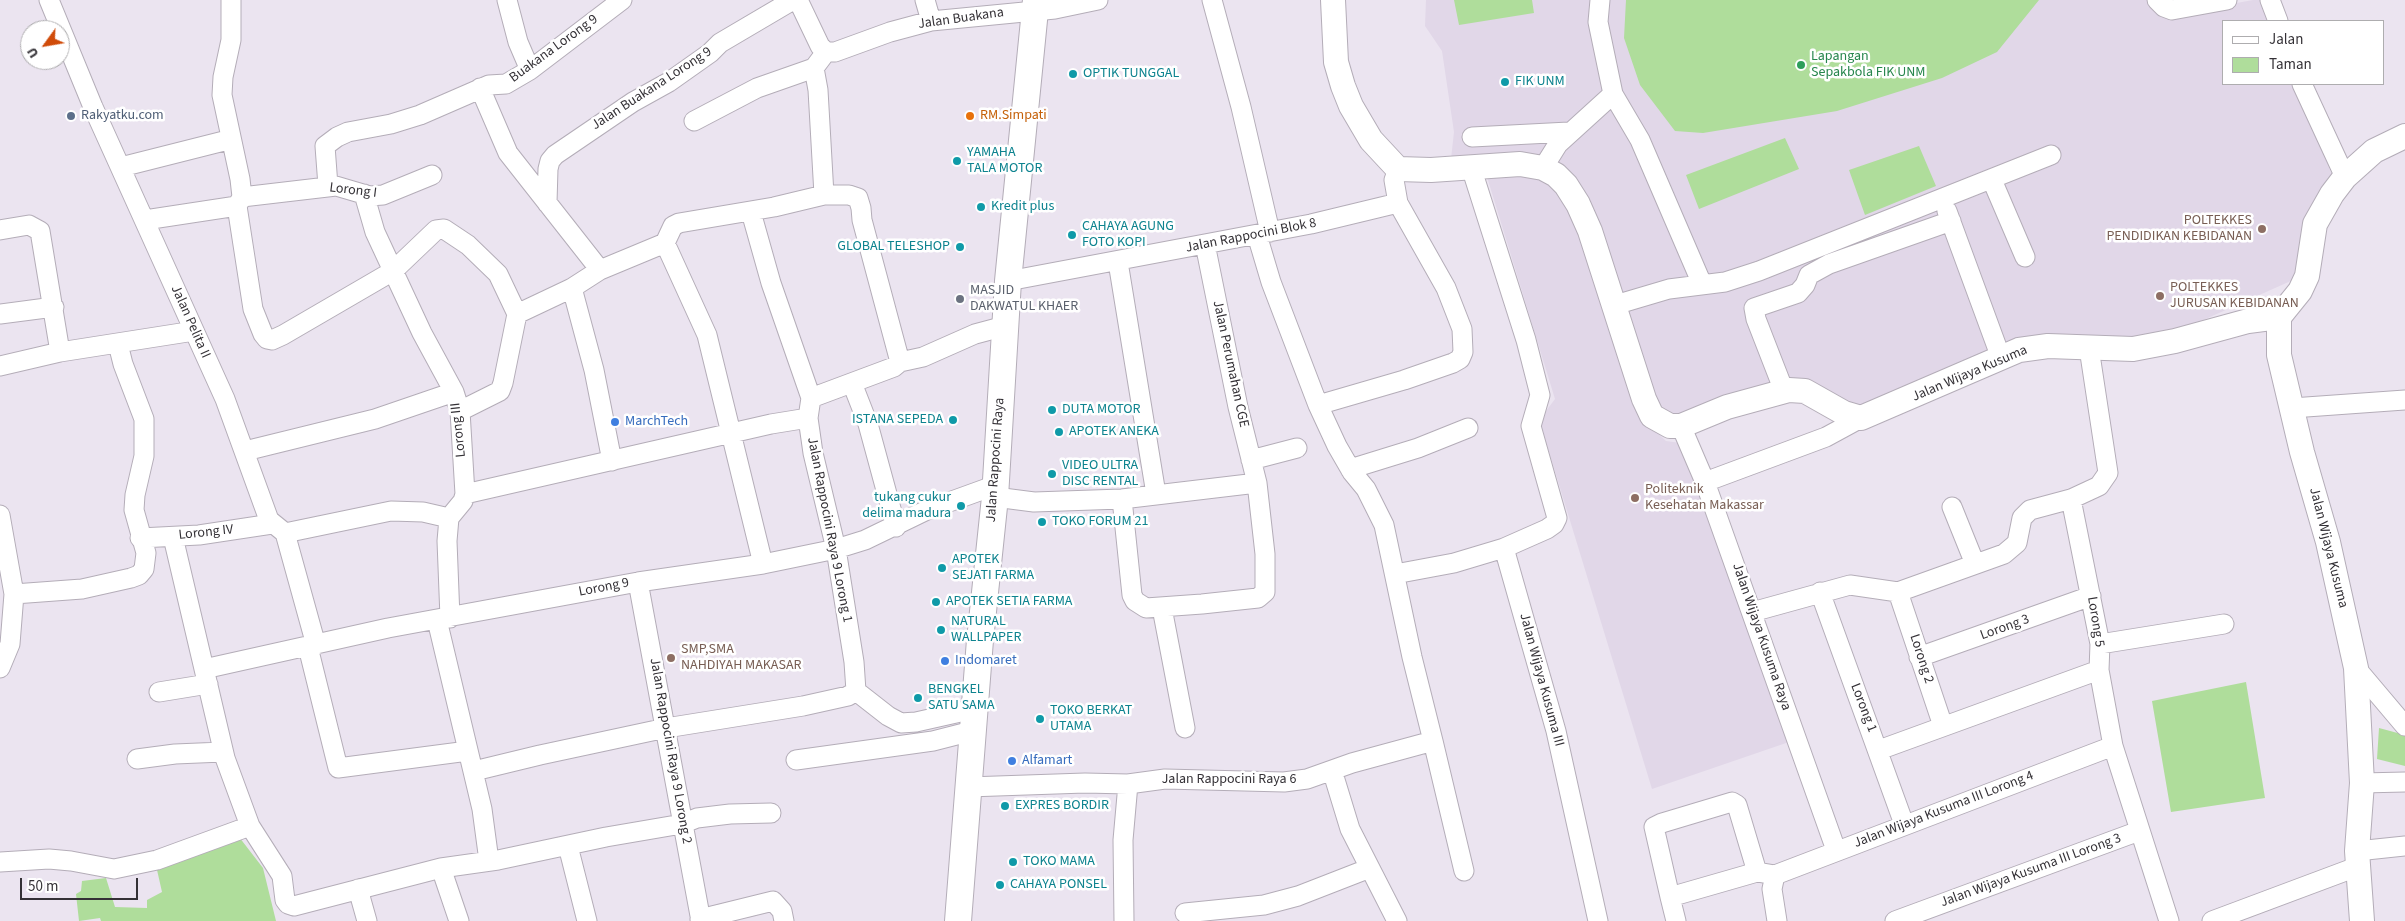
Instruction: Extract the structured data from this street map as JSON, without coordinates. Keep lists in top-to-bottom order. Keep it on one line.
{"streets":{"main road":["Jalan Rappocini Raya"],"street":["Jalan Buakana","Buakana Lorong 9","Jalan Buakana Lorong 9","Lorong I","Jalan Rappocini Blok 8","Jalan Pelita II","Jalan Perumahan CGE","Jalan Wijaya Kusuma","Lorong III","Jalan Rappocini Raya 9 Lorong 1","Lorong IV","Lorong 9","Lorong 5","Lorong 3","Jalan Wijaya Kusuma Raya","Lorong 2","Jalan Wijaya Kusuma III","Lorong 1","Jalan Rappocini Raya 9 Lorong 2","Jalan Rappocini Raya 6","Jalan Wijaya Kusuma III Lorong 4","Jalan Wijaya Kusuma III Lorong 3"]},"crossings":[["Jalan Buakana","Jalan Rappocini Raya"],["Buakana Lorong 9","Lorong I"],["Lorong I","Jalan Pelita II"],["Jalan Rappocini Blok 8","Jalan Perumahan CGE"],["Jalan Rappocini Blok 8","Jalan Rappocini Raya"],["Jalan Pelita II","Lorong III"],["Jalan Pelita II","Lorong IV"],["Jalan Pelita II","Lorong 9"],["Jalan Rappocini Raya","Lorong 9"],["Jalan Rappocini Raya","Jalan Rappocini Raya 6"],["Jalan Rappocini Raya 9 Lorong 1","Lorong 9"],["Lorong 9","Jalan Rappocini Raya 9 Lorong 2"],["Lorong 5","Lorong 3"],["Lorong 5","Jalan Wijaya Kusuma III Lorong 4"],["Lorong 5","Jalan Wijaya Kusuma III Lorong 3"],["Lorong 3","Lorong 2"],["Jalan Wijaya Kusuma Raya","Jalan Wijaya Kusuma III Lorong 4"],["Lorong 1","Jalan Wijaya Kusuma III Lorong 4"]],"places":["Lapangan Sepakbola FIK UNM","OPTIK TUNGGAL","FIK UNM","Rakyatku.com","RM.Simpati","YAMAHA TALA MOTOR","Kredit plus","POLTEKKES PENDIDIKAN KEBIDANAN","CAHAYA AGUNG FOTO KOPI","GLOBAL TELESHOP","POLTEKKES JURUSAN KEBIDANAN","MASJID DAKWATUL KHAER","DUTA MOTOR","ISTANA SEPEDA","MarchTech","APOTEK ANEKA","VIDEO ULTRA DISC RENTAL","Politeknik Kesehatan Makassar","tukang cukur delima madura","TOKO FORUM 21","APOTEK SEJATI FARMA","APOTEK SETIA FARMA","NATURAL WALLPAPER","SMP,SMA NAHDIYAH MAKASAR","Indomaret","BENGKEL SATU SAMA","TOKO BERKAT UTAMA","Alfamart","EXPRES BORDIR","TOKO MAMA","CAHAYA PONSEL"],"legend":["Jalan","Taman"],"scale_bar":"50 m","north":"bottom left"}
